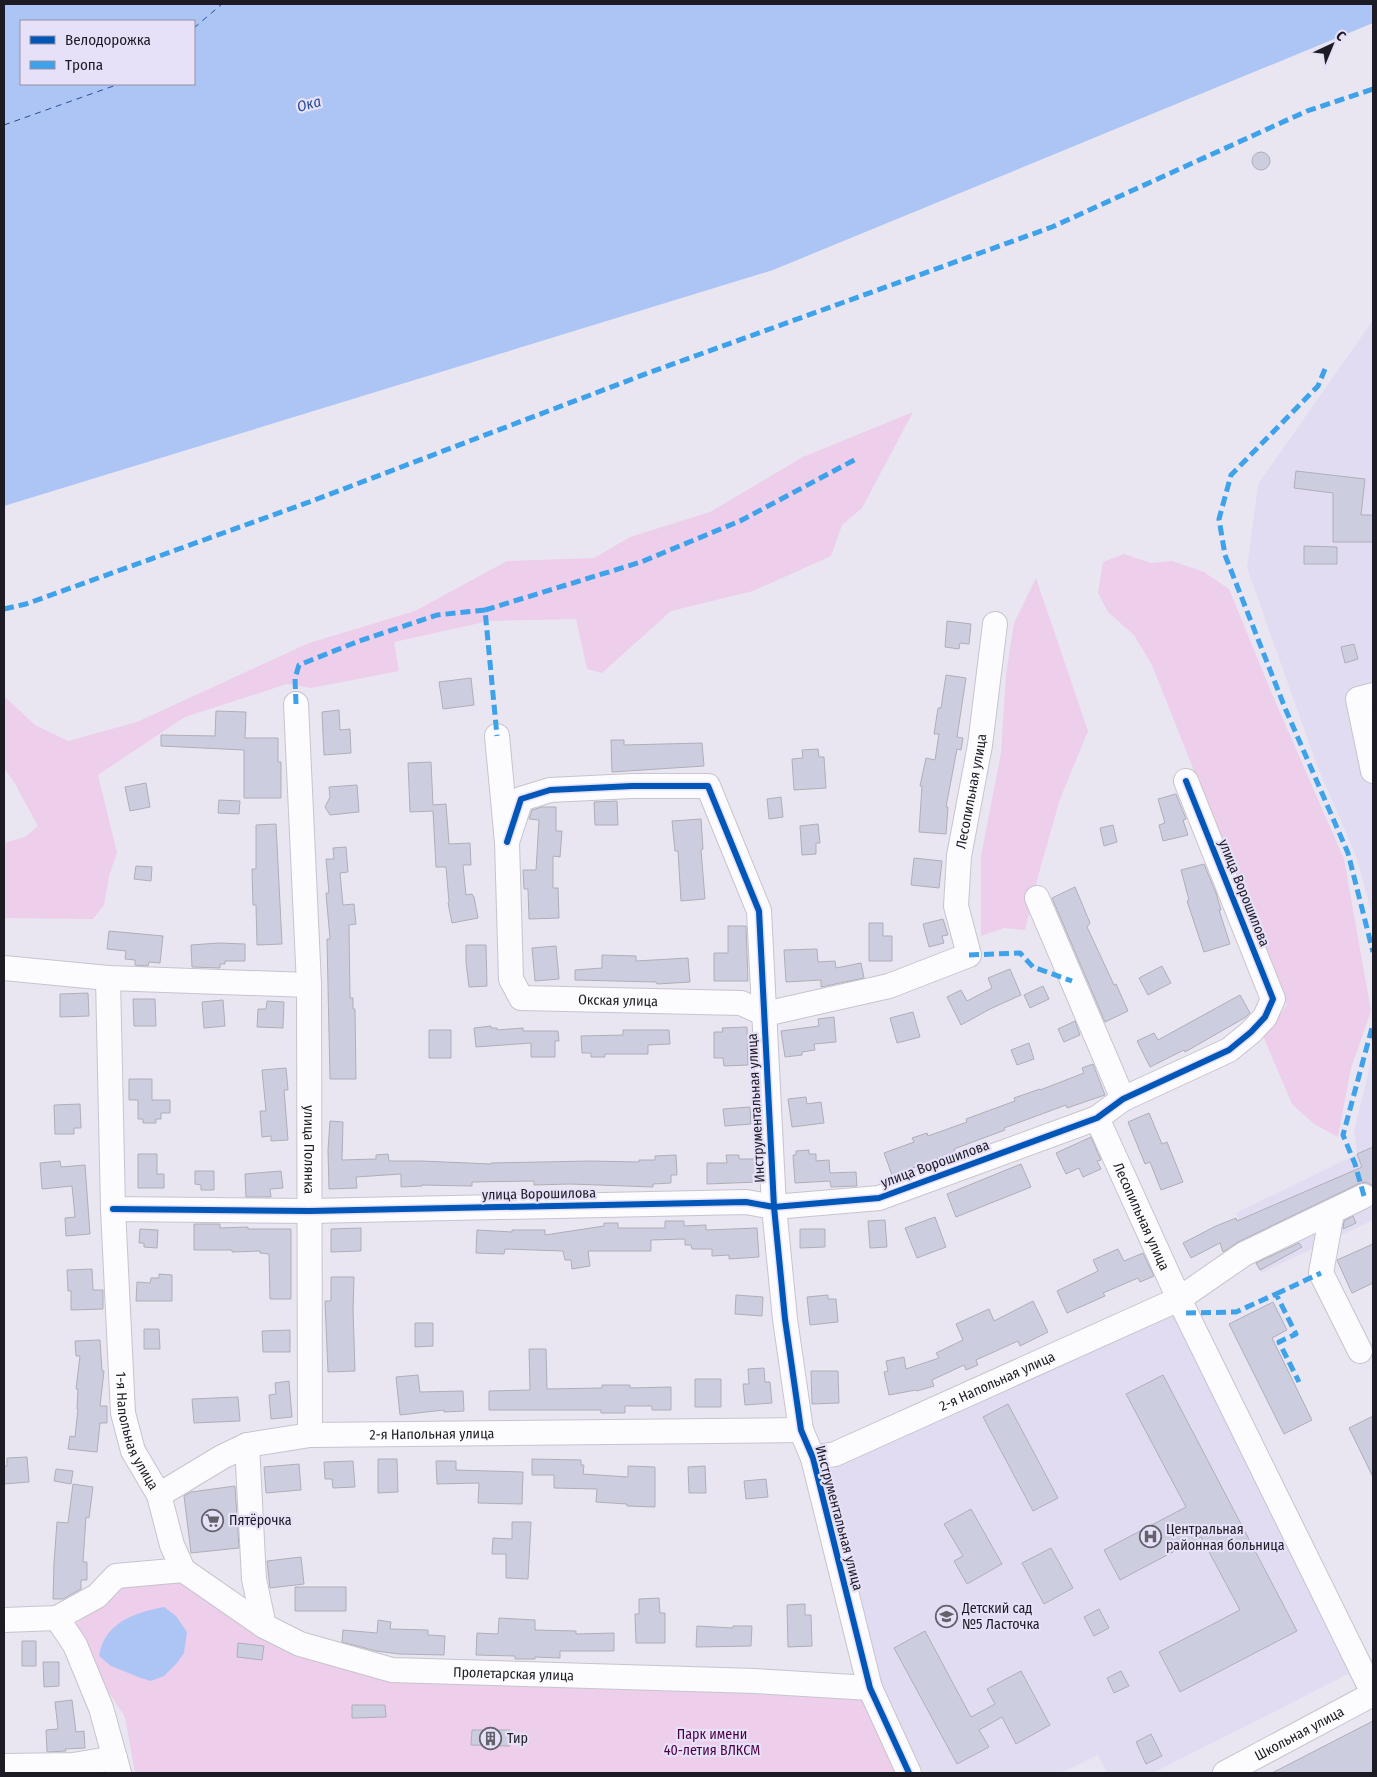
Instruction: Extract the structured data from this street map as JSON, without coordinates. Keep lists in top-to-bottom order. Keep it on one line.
{"streets":{"street":["Лесопильная улица","улица Ворошилова","Окская улица","Инструментальная улица","улица Полянка","2-я Напольная улица","1-я Напольная улица","Пролетарская улица","Школьная улица"]},"crossings":[["Лесопильная улица","улица Ворошилова"],["Лесопильная улица","Окская улица"],["Лесопильная улица","Инструментальная улица"],["Лесопильная улица","2-я Напольная улица"],["Лесопильная улица","Школьная улица"],["улица Ворошилова","Инструментальная улица"],["улица Ворошилова","улица Полянка"],["улица Ворошилова","1-я Напольная улица"],["Окская улица","Инструментальная улица"],["Инструментальная улица","2-я Напольная улица"],["Инструментальная улица","Пролетарская улица"],["улица Полянка","2-я Напольная улица"],["2-я Напольная улица","1-я Напольная улица"],["1-я Напольная улица","Пролетарская улица"]],"water":["Ока"],"parks":["Парк имени 40-летия ВЛКСМ"],"places":{"supermarket":["Пятёрочка"],"hospital":["Центральная районная больница"],"school or university":["Детский сад №5 Ласточка"],"building":["Тир"]},"legend":["Велодорожка","Тропа"],"north":"top right"}
